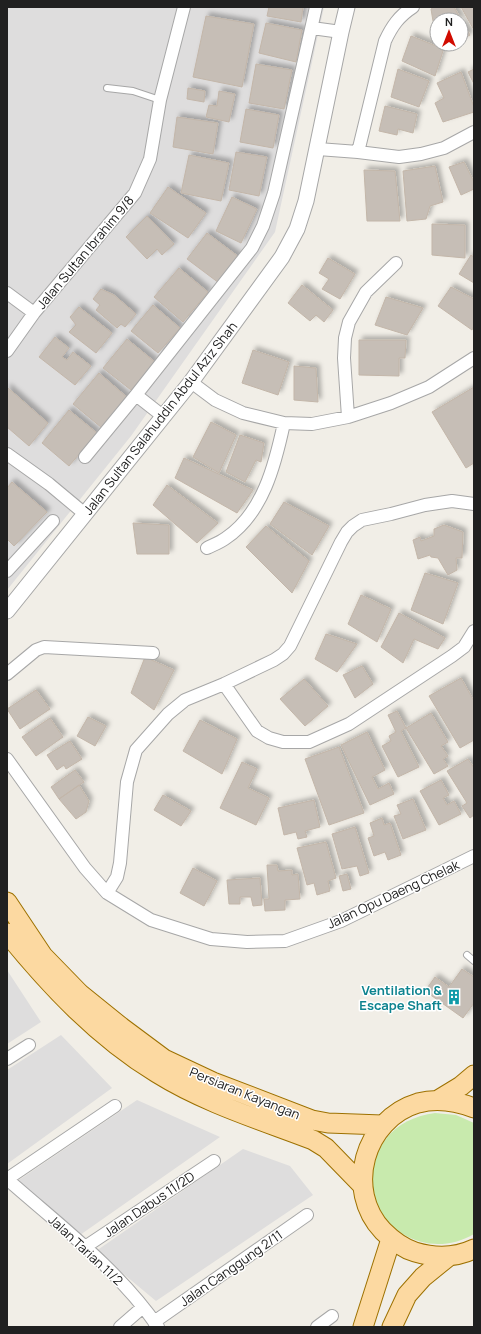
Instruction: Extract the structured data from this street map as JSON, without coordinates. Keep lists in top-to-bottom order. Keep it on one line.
{"streets":{"main road":["Persiaran Kayangan"],"street":["Jalan Sultan Ibrahim 9/8","Jalan Sultan Salahuddin Abdul Aziz Shah","Jalan Opu Daeng Chelak","Jalan Dabus 11/2D","Jalan Tarian 11/2","Jalan Canggung 2/11"]},"crossings":[["Jalan Dabus 11/2D","Jalan Tarian 11/2"],["Jalan Tarian 11/2","Jalan Canggung 2/11"]],"places":{"building":["Ventilation & Escape Shaft"]},"north":"top"}
